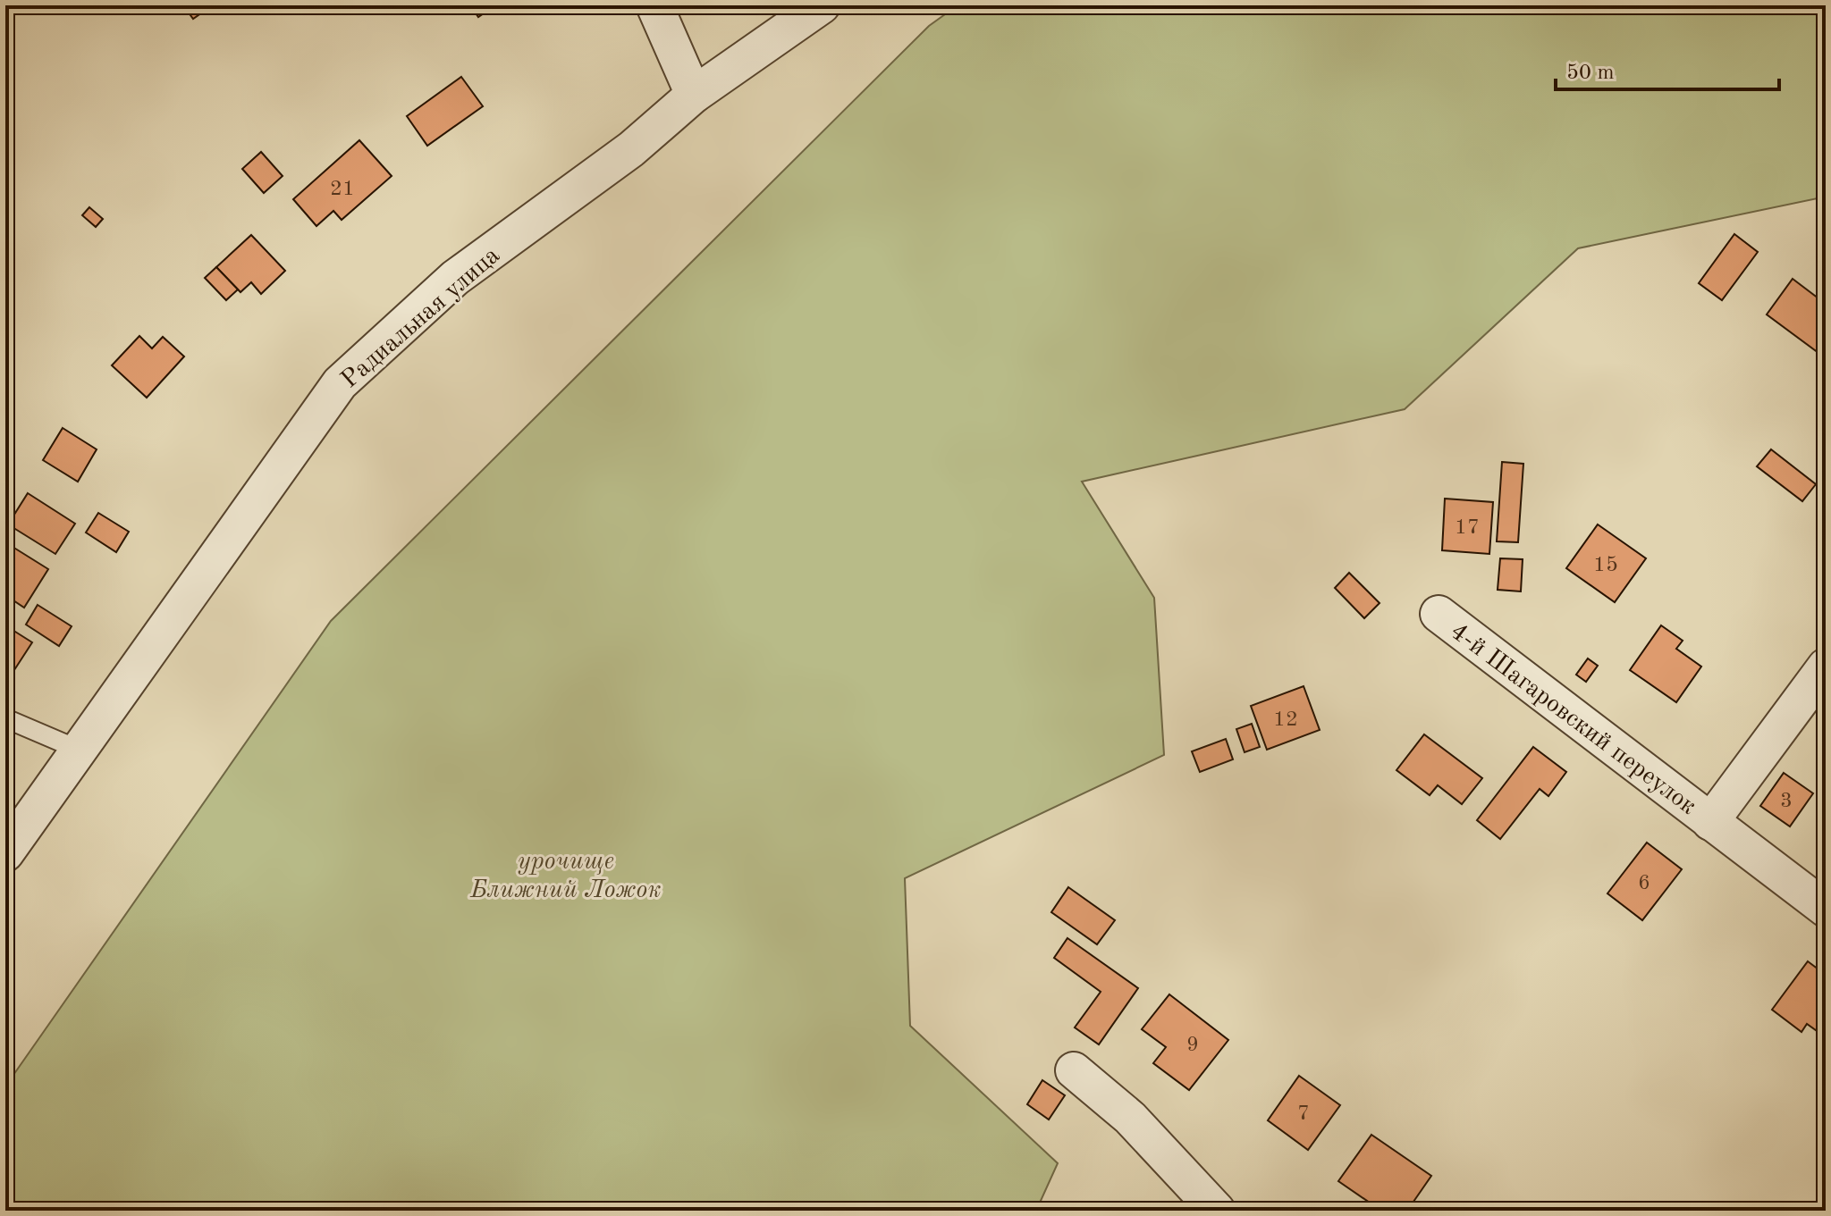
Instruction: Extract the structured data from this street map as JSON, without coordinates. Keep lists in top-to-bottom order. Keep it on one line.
{"streets":{"street":["Радиальная улица","4-й Шагаровский переулок"]},"parks":["урочище Ближний Ложок"],"house_numbers":["21","17","15","12","3","6","9","7"],"scale_bar":"50 m"}
